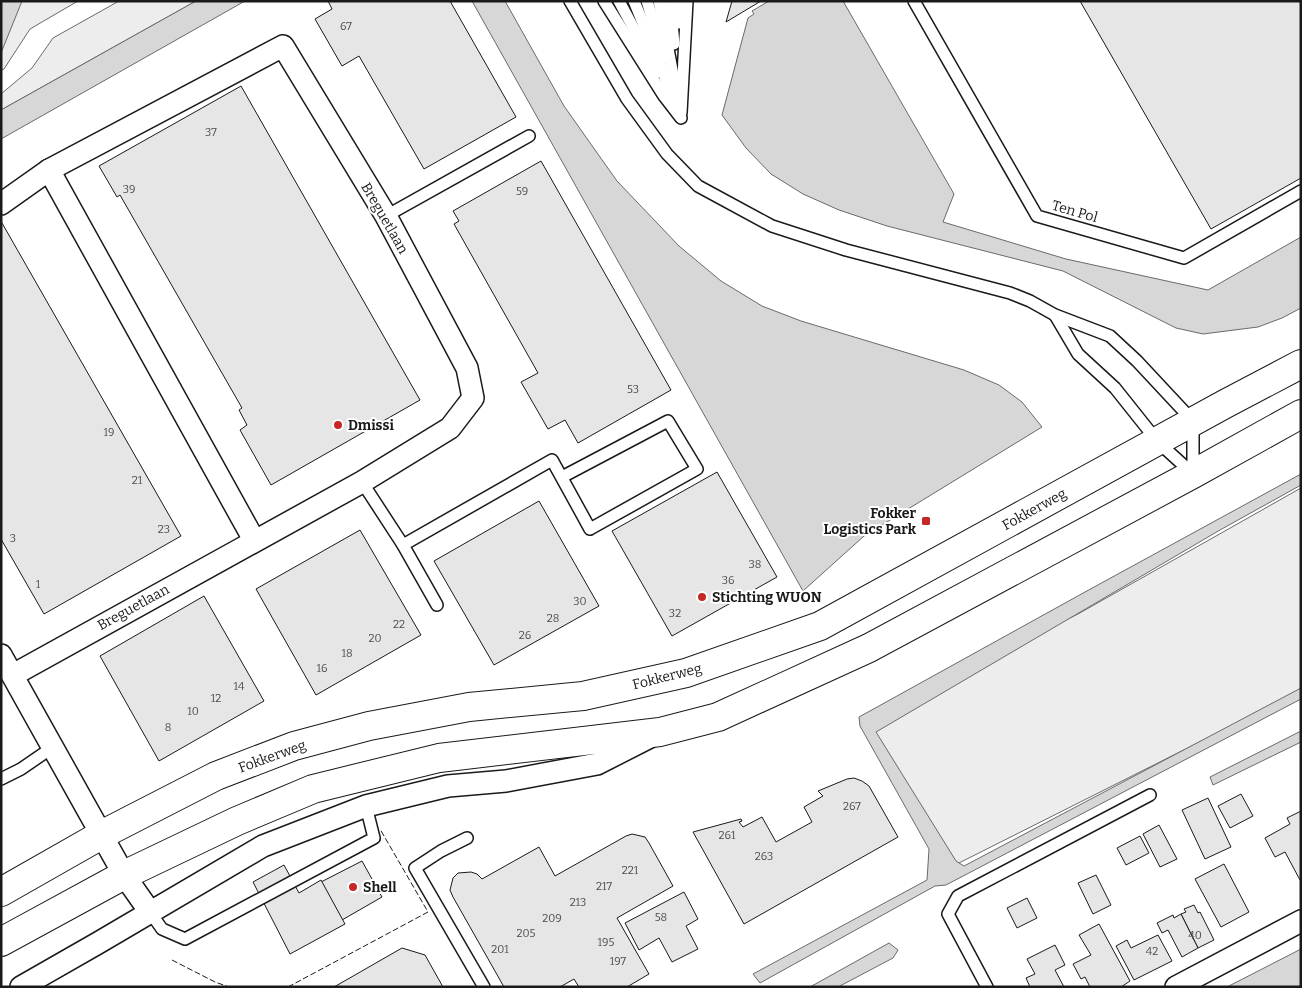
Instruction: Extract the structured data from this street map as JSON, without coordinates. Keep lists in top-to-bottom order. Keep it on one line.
{"streets":{"main road":["Fokkerweg"],"street":["Breguetlaan"],"lane":["Ten Pol"]},"places":{"other":["Dmissi","Stichting WUON","Shell"],"transit":["Fokker Logistics Park"]},"house_numbers":["67","37","39","59","53","19","21","23","3","38","36","1","30","32","28","22","26","20","18","16","14","12","10","8","267","261","263","221","217","213","58","209","205","40","195","201","42","197"]}
